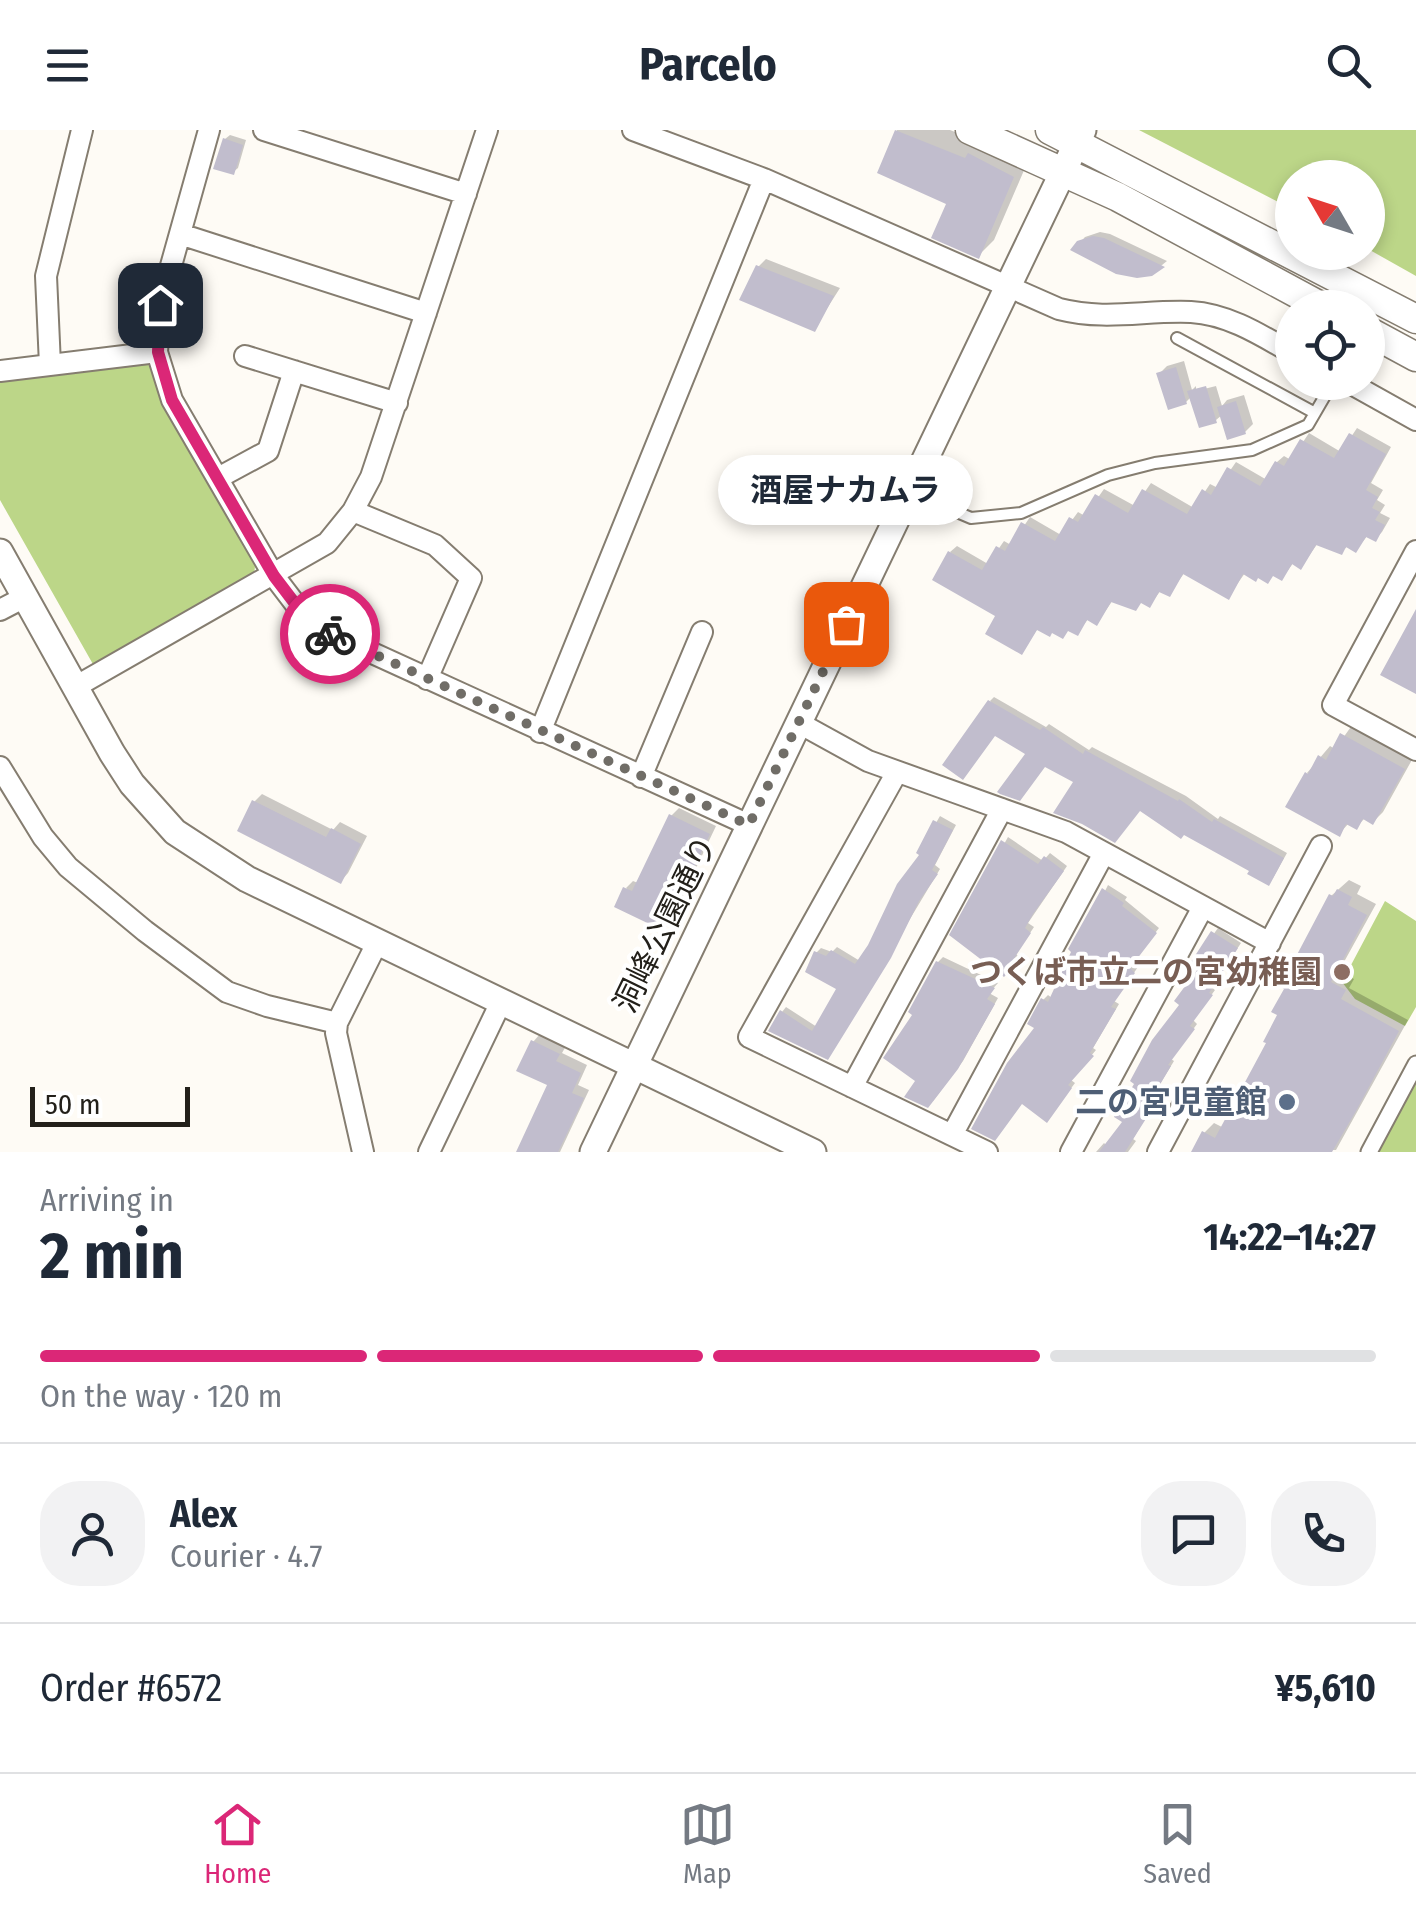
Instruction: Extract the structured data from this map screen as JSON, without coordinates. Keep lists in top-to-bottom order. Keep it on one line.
{"streets":{"street":["洞峰公園通り"]},"places":["酒屋ナカムラ","つくば市立二の宮幼稚園","二の宮児童館"],"scale_bar":"50 m","north":"top left","page":{"header":"Parcelo","bubble":"酒屋ナカムラ","scale":"50 m","heading":["2 min","Arriving in","14:22–14:27"],"panel":["Alex","Courier · 4.7","Order #6572","¥5,610"],"bar":"On the way · 120 m","tabs":["Home","Map","Saved"]}}
